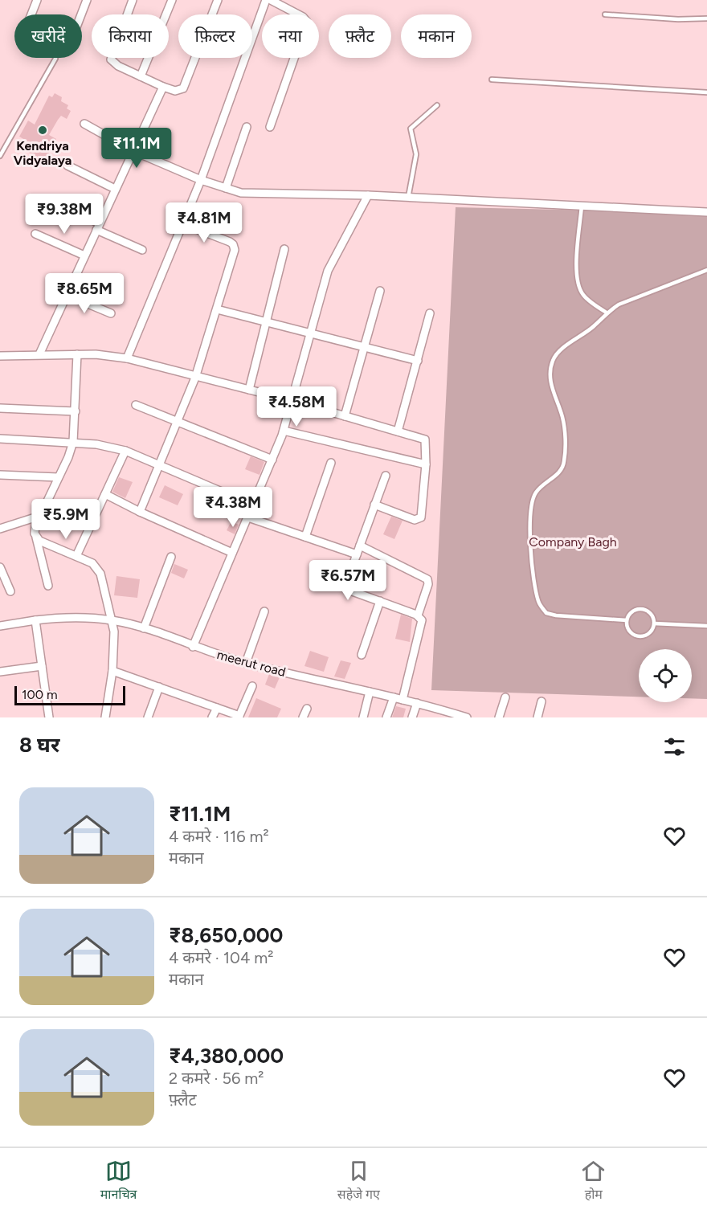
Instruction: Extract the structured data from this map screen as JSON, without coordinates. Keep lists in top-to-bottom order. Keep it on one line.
{"streets":{"street":["meerut road"]},"parks":["Company Bagh"],"places":["Kendriya Vidyalaya"],"scale_bar":"100 m","page":{"chip":["खरीदें","किराया","फ़िल्टर","नया","फ़्लैट","मकान"],"price":["₹11.1M","₹9.38M","₹4.81M","₹8.65M","₹4.58M","₹4.38M","₹5.9M","₹6.57M"],"scale":"100 m","heading":"8 घर","list":[{"name":"₹11.1M","note":"4 कमरे · 116 m² · मकान"},{"name":"₹8,650,000","note":"4 कमरे · 104 m² · मकान"},{"name":"₹4,380,000","note":"2 कमरे · 56 m² · फ़्लैट"}],"tabs":["मानचित्र","सहेजे गए","होम"]}}
